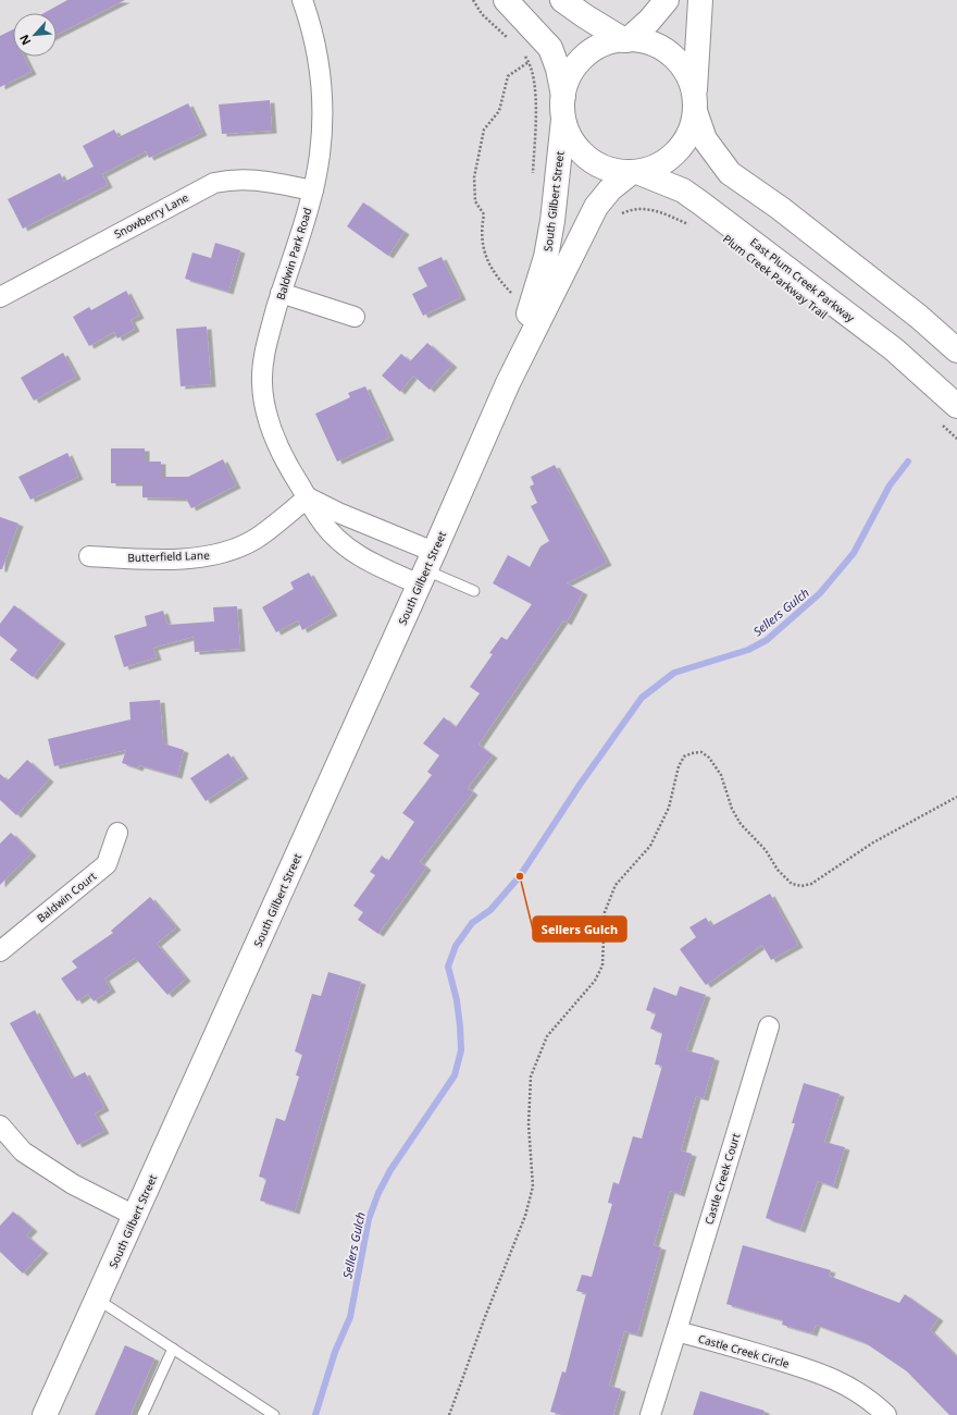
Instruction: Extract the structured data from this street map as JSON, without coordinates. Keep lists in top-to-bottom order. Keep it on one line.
{"streets":{"street":["South Gilbert Street","Snowberry Lane","Baldwin Park Road","East Plum Creek Parkway","Butterfield Lane","Baldwin Court","Castle Creek Court","Castle Creek Circle"]},"crossings":[["South Gilbert Street","Baldwin Park Road"],["South Gilbert Street","East Plum Creek Parkway"],["Snowberry Lane","Baldwin Park Road"],["Baldwin Park Road","Butterfield Lane"],["Castle Creek Court","Castle Creek Circle"]],"water":["Sellers Gulch"],"places":["Sellers Gulch"],"north":"bottom left"}
